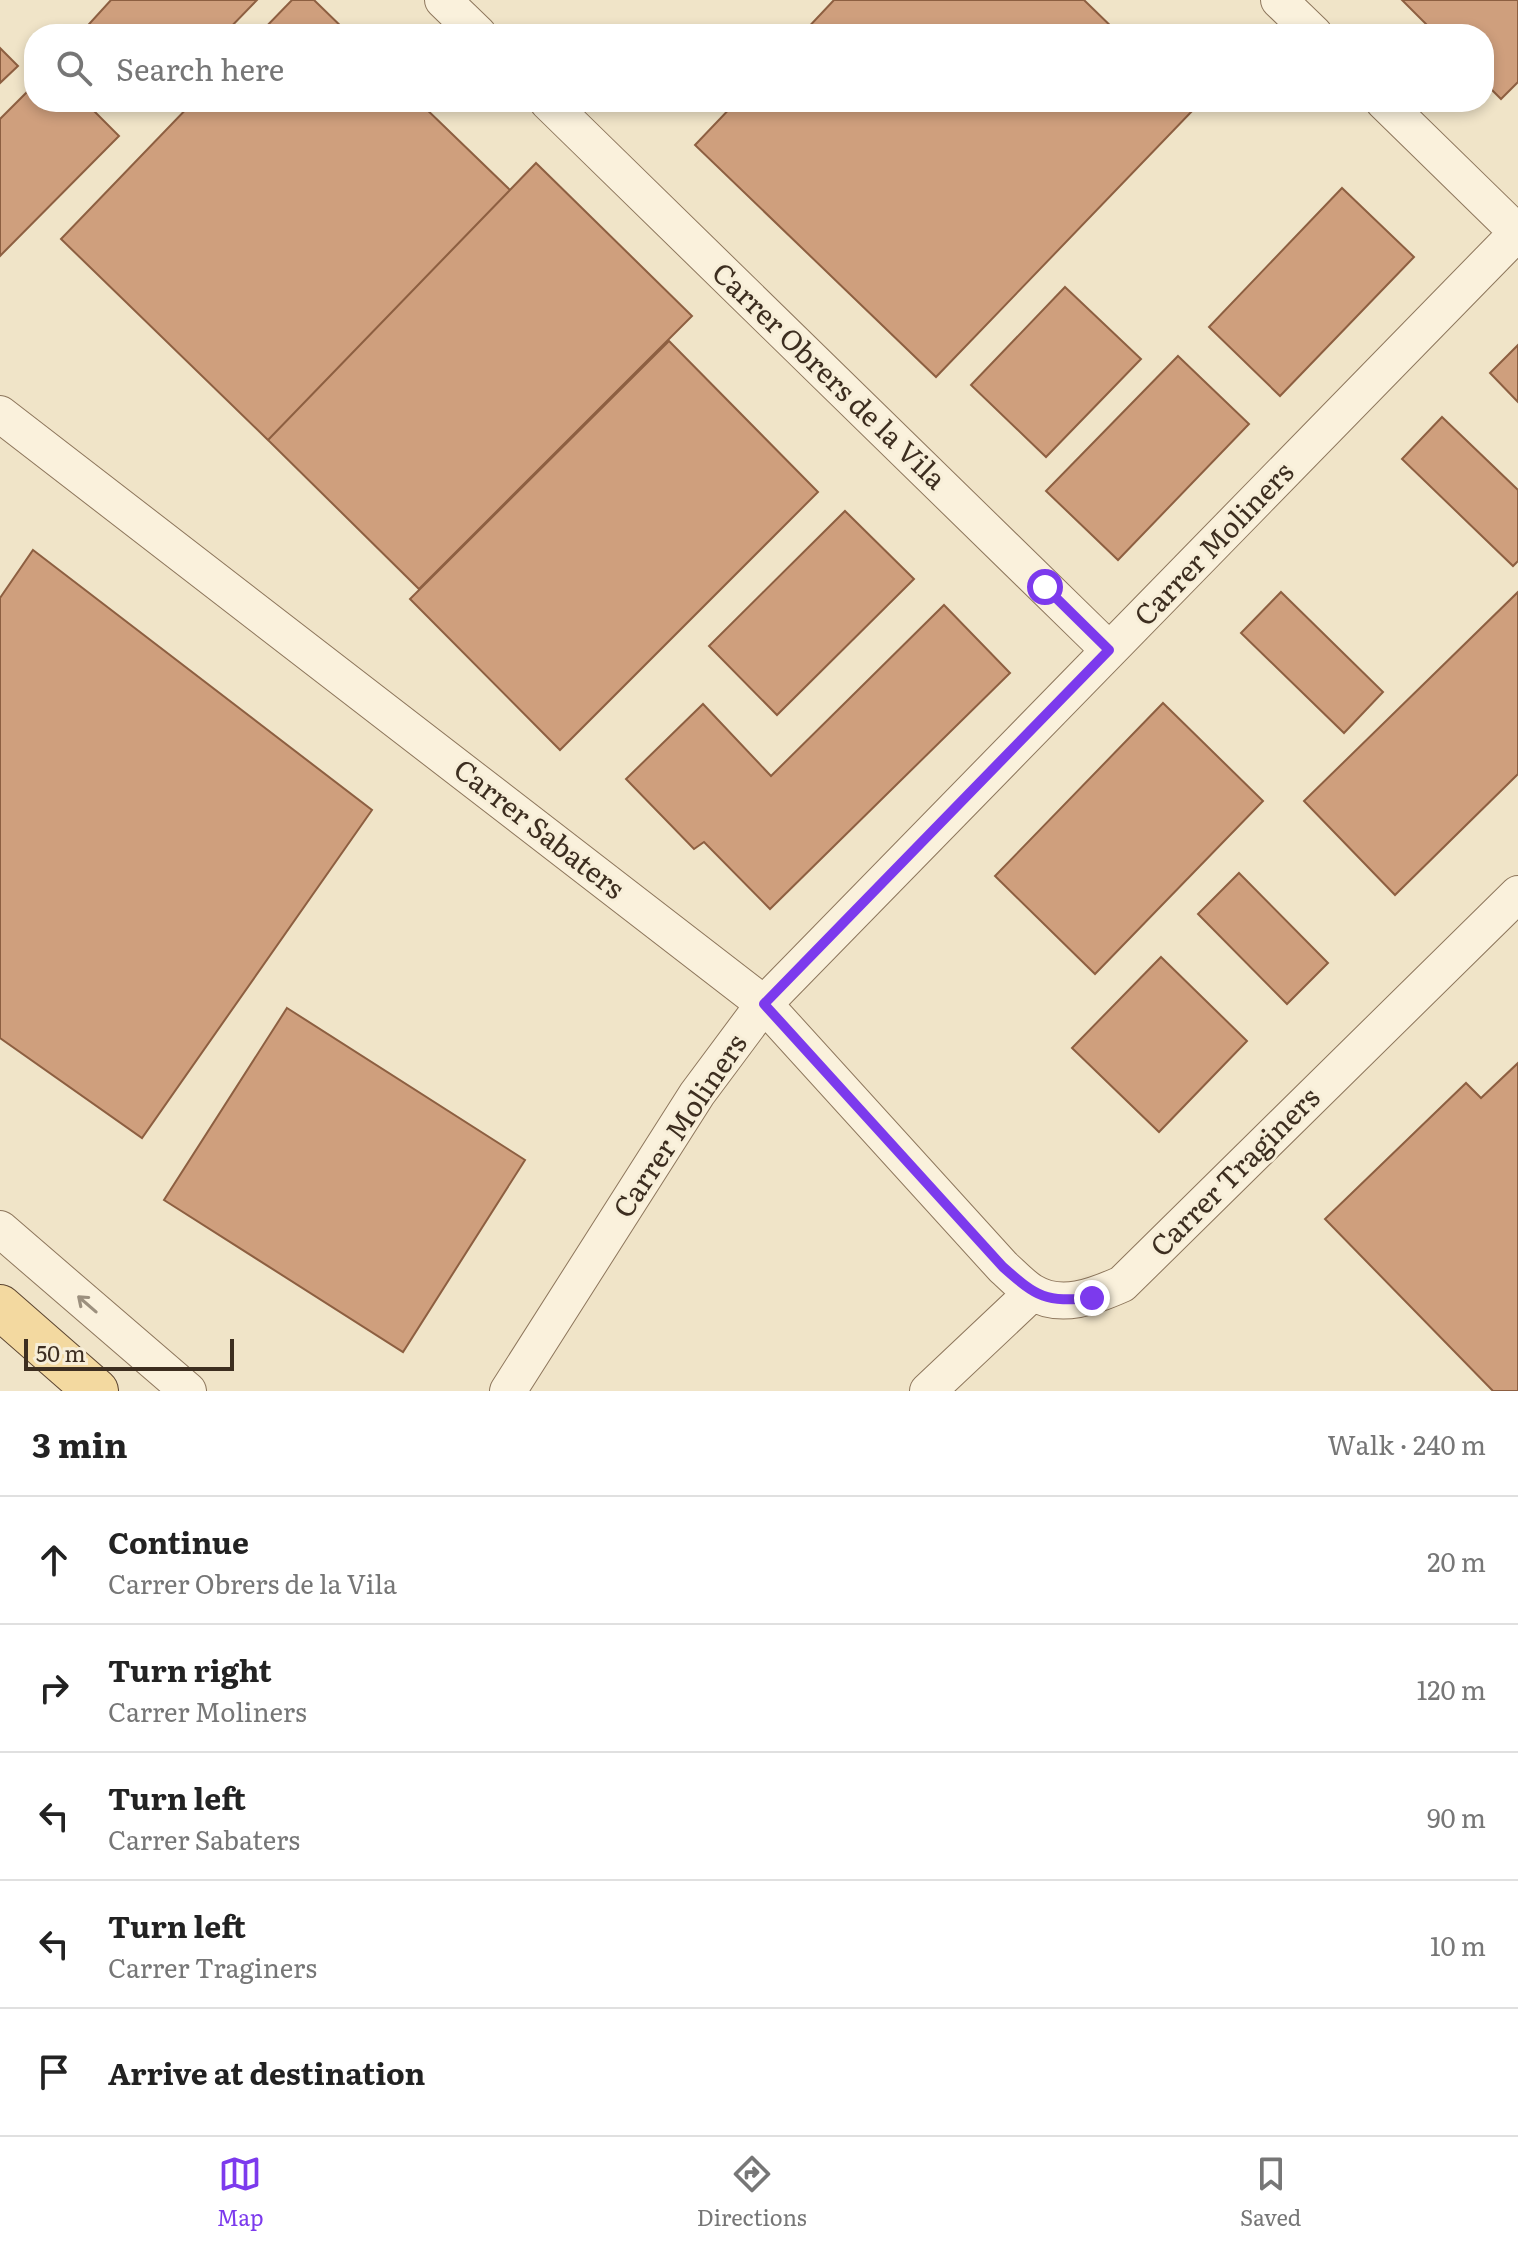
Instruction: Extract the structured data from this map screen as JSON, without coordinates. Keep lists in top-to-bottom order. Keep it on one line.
{"streets":{"street":["Carrer Obrers de la Vila","Carrer Moliners","Carrer Sabaters","Carrer Traginers"]},"crossings":[["Carrer Obrers de la Vila","Carrer Moliners"],["Carrer Moliners","Carrer Sabaters"],["Carrer Sabaters","Carrer Traginers"]],"scale_bar":"50 m","page":{"search":"Search here","scale":"50 m","heading":["3 min","Walk · 240 m"],"list":[["Continue","Carrer Obrers de la Vila","20 m"],["Turn right","Carrer Moliners","120 m"],["Turn left","Carrer Sabaters","90 m"],["Turn left","Carrer Traginers","10 m"],"Arrive at destination"],"nav":["Map","Directions","Saved"]}}
